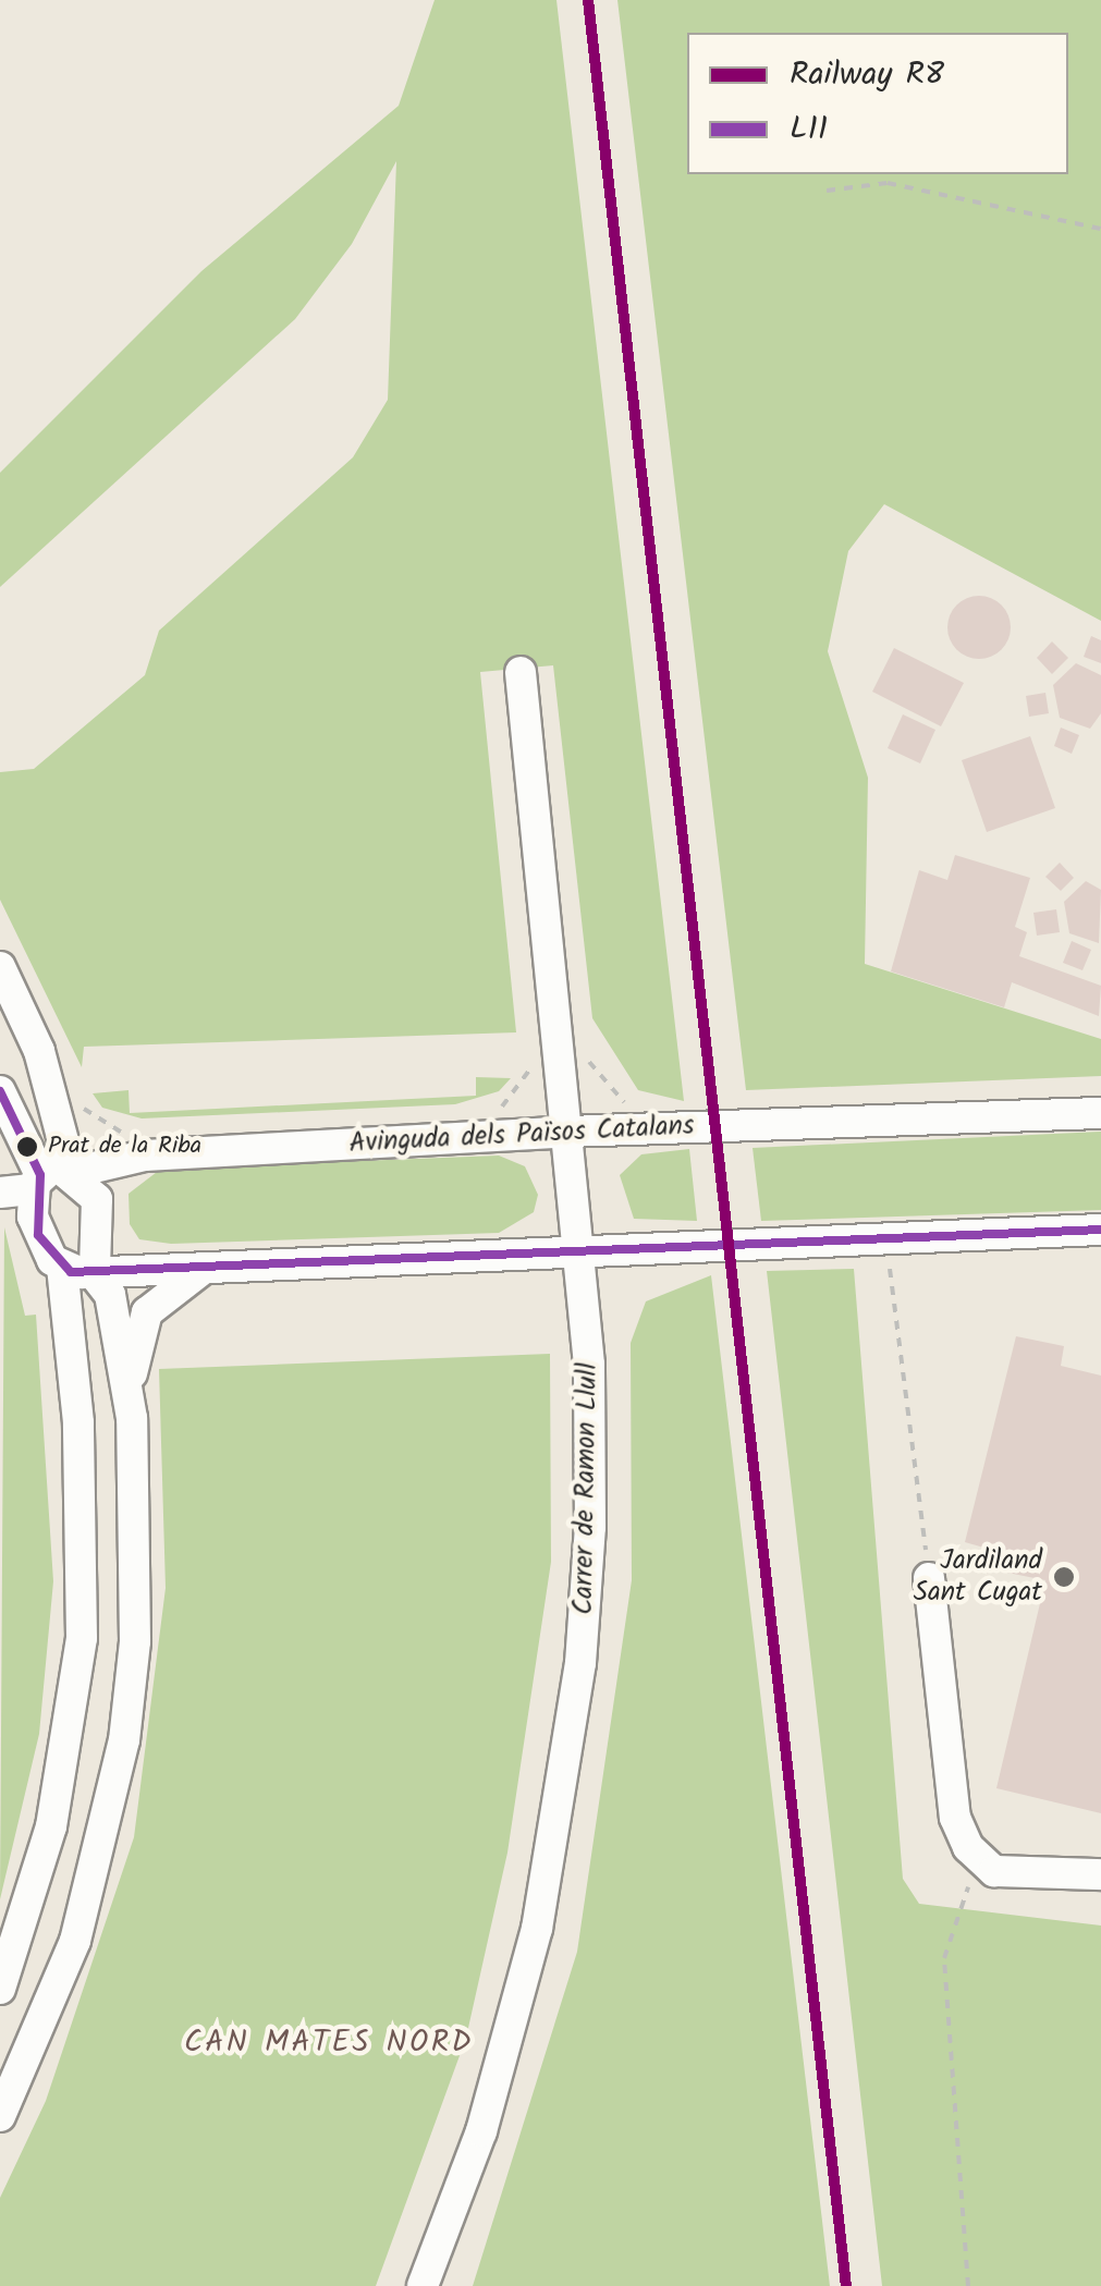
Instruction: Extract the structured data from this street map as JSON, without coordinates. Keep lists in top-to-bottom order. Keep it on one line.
{"streets":{"street":["Avinguda dels Països Catalans","Carrer de Ramon Llull"]},"crossings":[["Avinguda dels Països Catalans","Carrer de Ramon Llull"]],"districts":["CAN MATES NORD"],"places":["Prat de la Riba","Jardiland Sant Cugat"],"lines":["rail line R8","transit line L11"],"legend":["Railway R8","L11"]}
